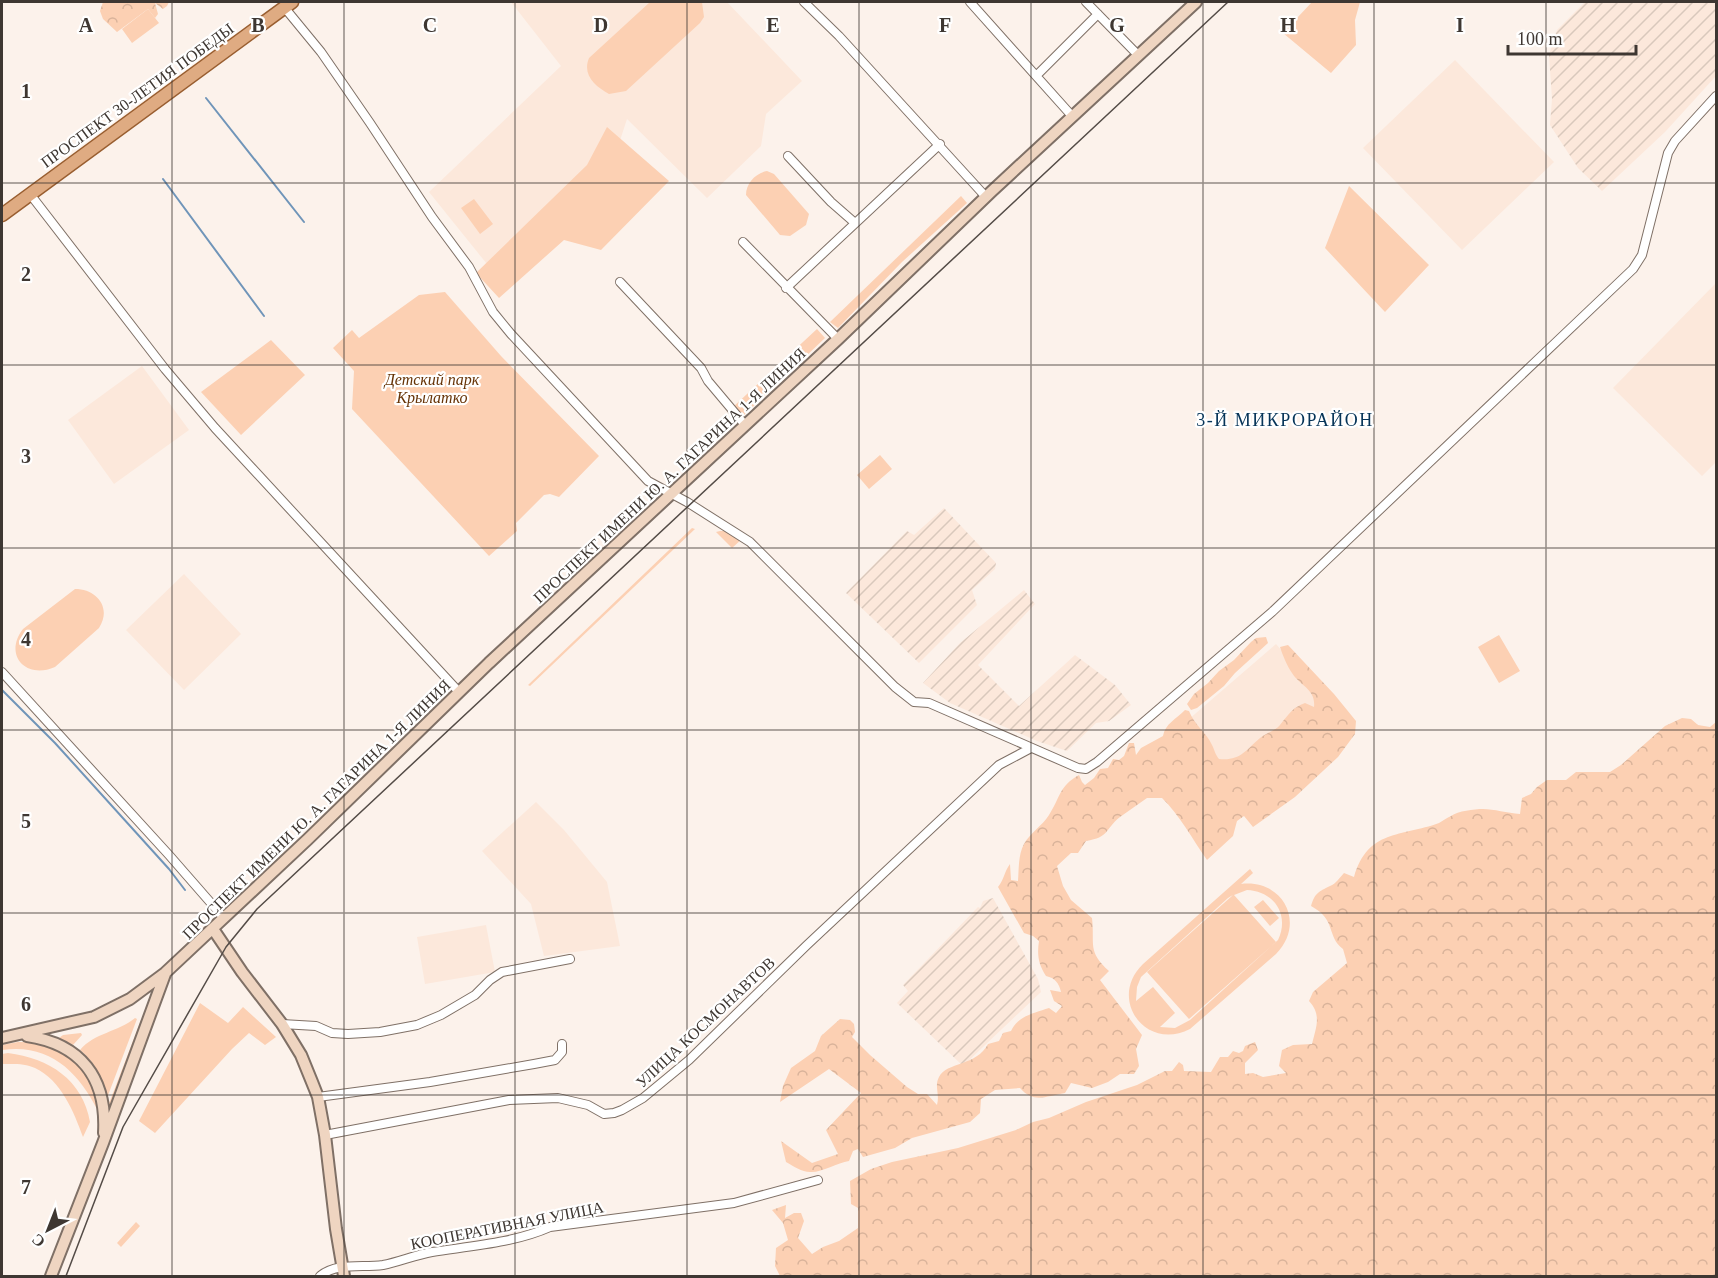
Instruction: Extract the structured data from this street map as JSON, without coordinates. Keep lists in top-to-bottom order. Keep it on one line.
{"streets":{"main road":["ПРОСПЕКТ 30-ЛЕТИЯ ПОБЕДЫ","ПРОСПЕКТ ИМЕНИ Ю. А. ГАГАРИНА 1-Я ЛИНИЯ"],"street":["УЛИЦА КОСМОНАВТОВ","КООПЕРАТИВНАЯ УЛИЦА"]},"districts":["3-Й МИКРОРАЙОН"],"parks":["Детский парк Крылатко"],"scale_bar":"100 m","north":"bottom left","grid":{"columns":["A","B","C","D","E","F","G","H","I"],"rows":["1","2","3","4","5","6","7"]}}
